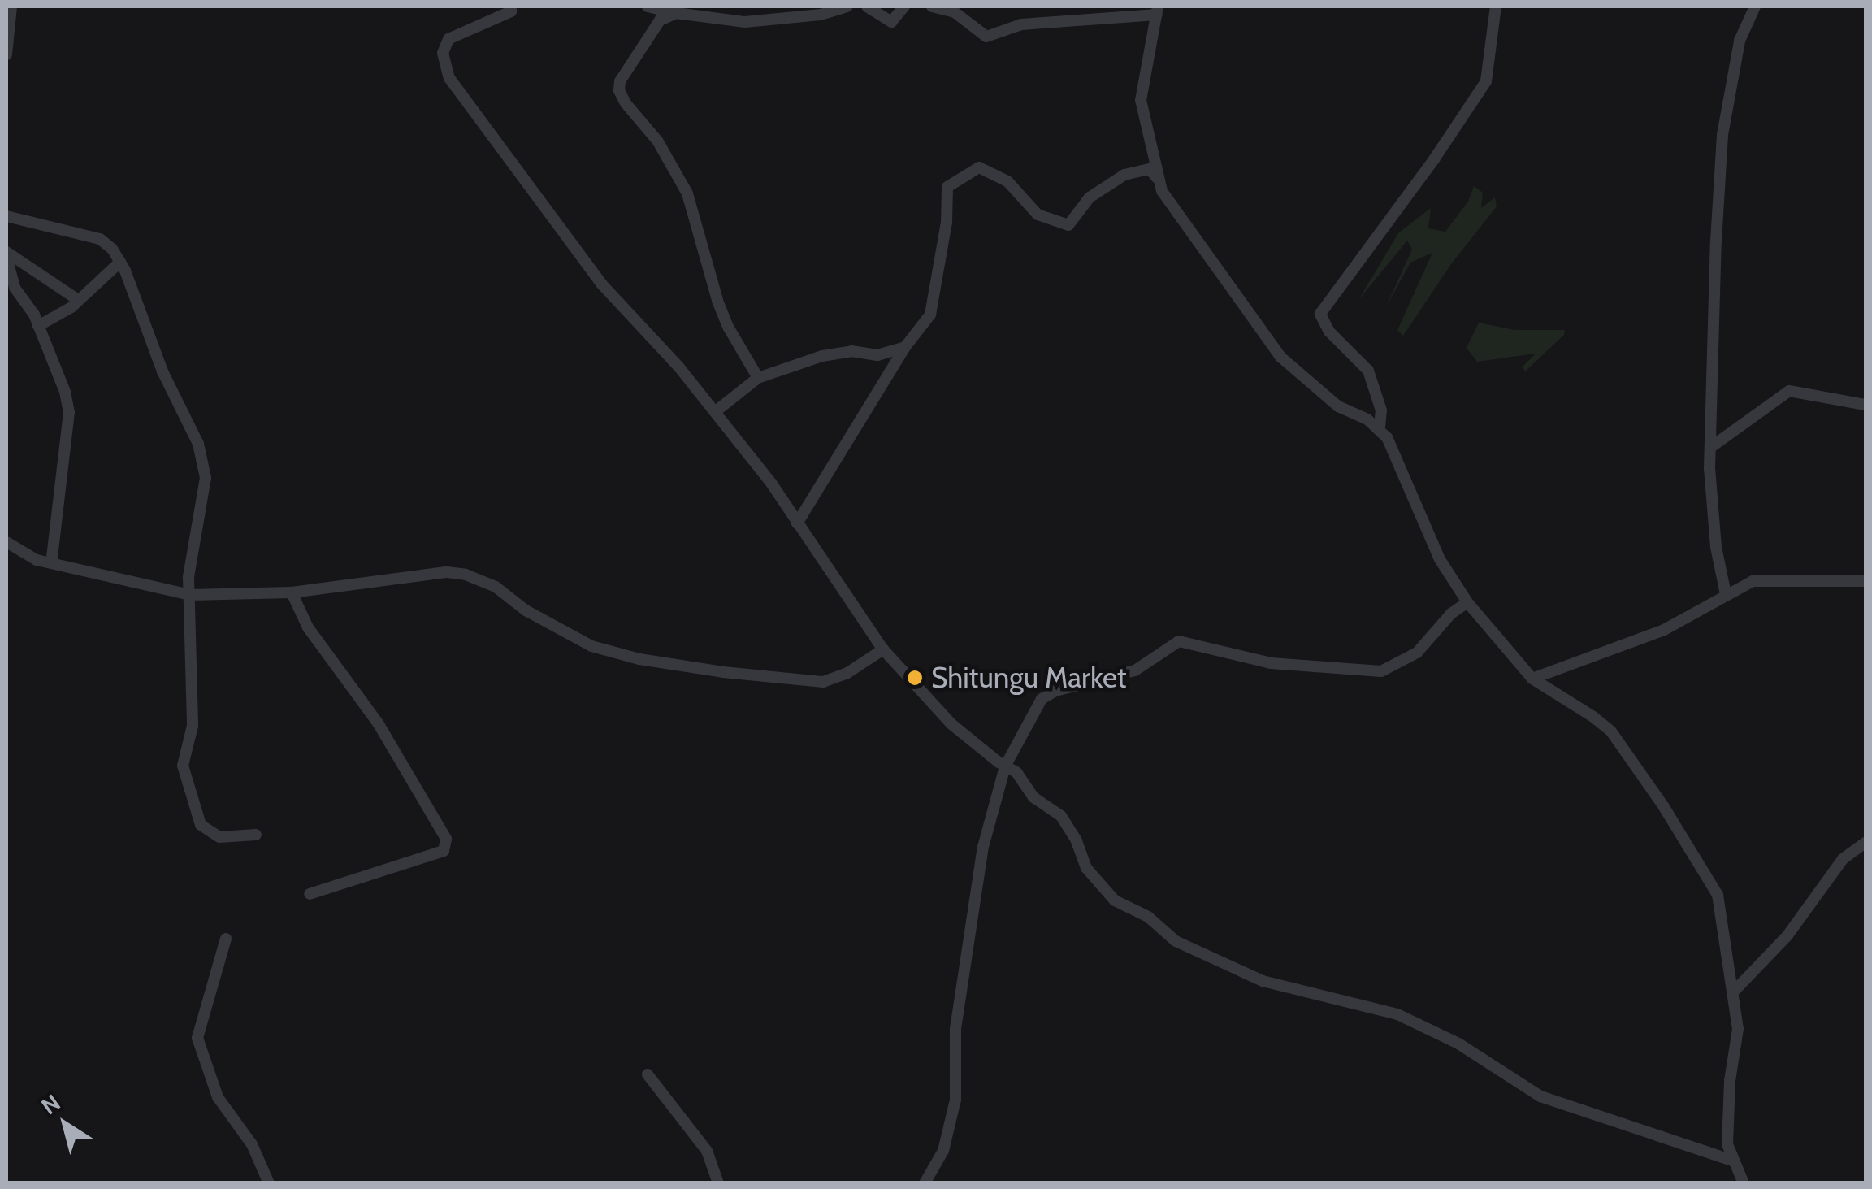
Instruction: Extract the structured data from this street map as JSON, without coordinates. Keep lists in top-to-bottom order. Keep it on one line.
{"places":["Shitungu Market"],"north":"top left"}
